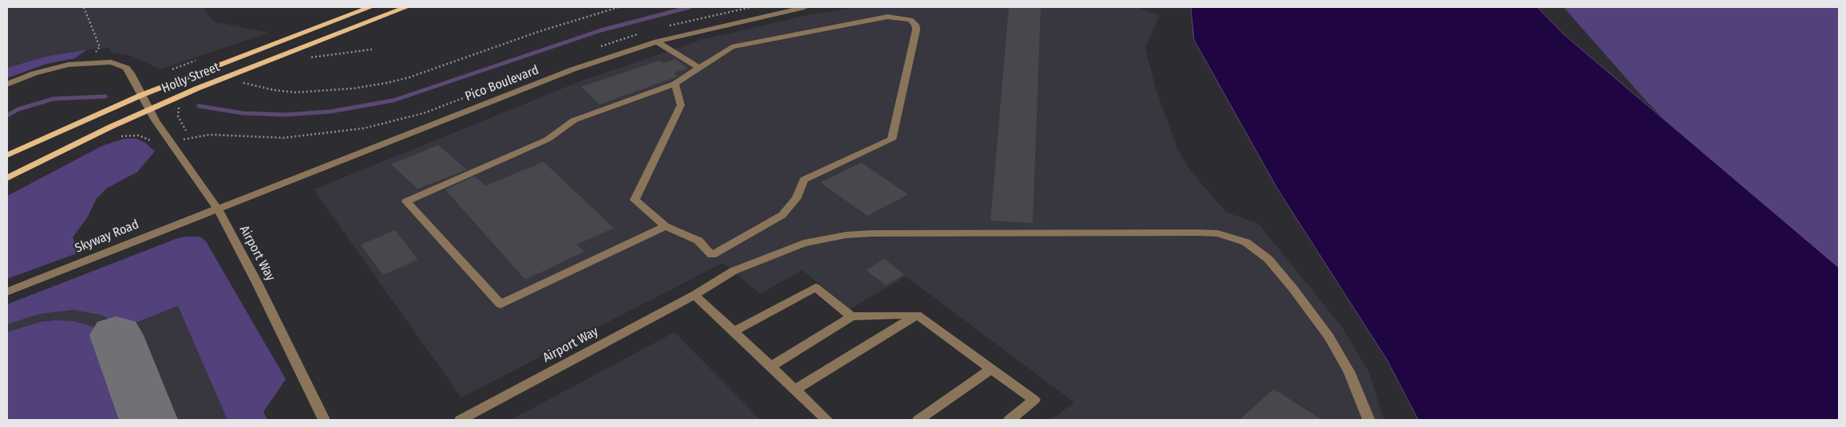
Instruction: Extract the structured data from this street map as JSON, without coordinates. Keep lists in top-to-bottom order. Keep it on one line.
{"streets":{"main road":["Holly Street"],"street":["Pico Boulevard","Skyway Road","Airport Way"]},"crossings":[["Holly Street","Airport Way"],["Pico Boulevard","Skyway Road"],["Pico Boulevard","Airport Way"],["Skyway Road","Airport Way"]]}
